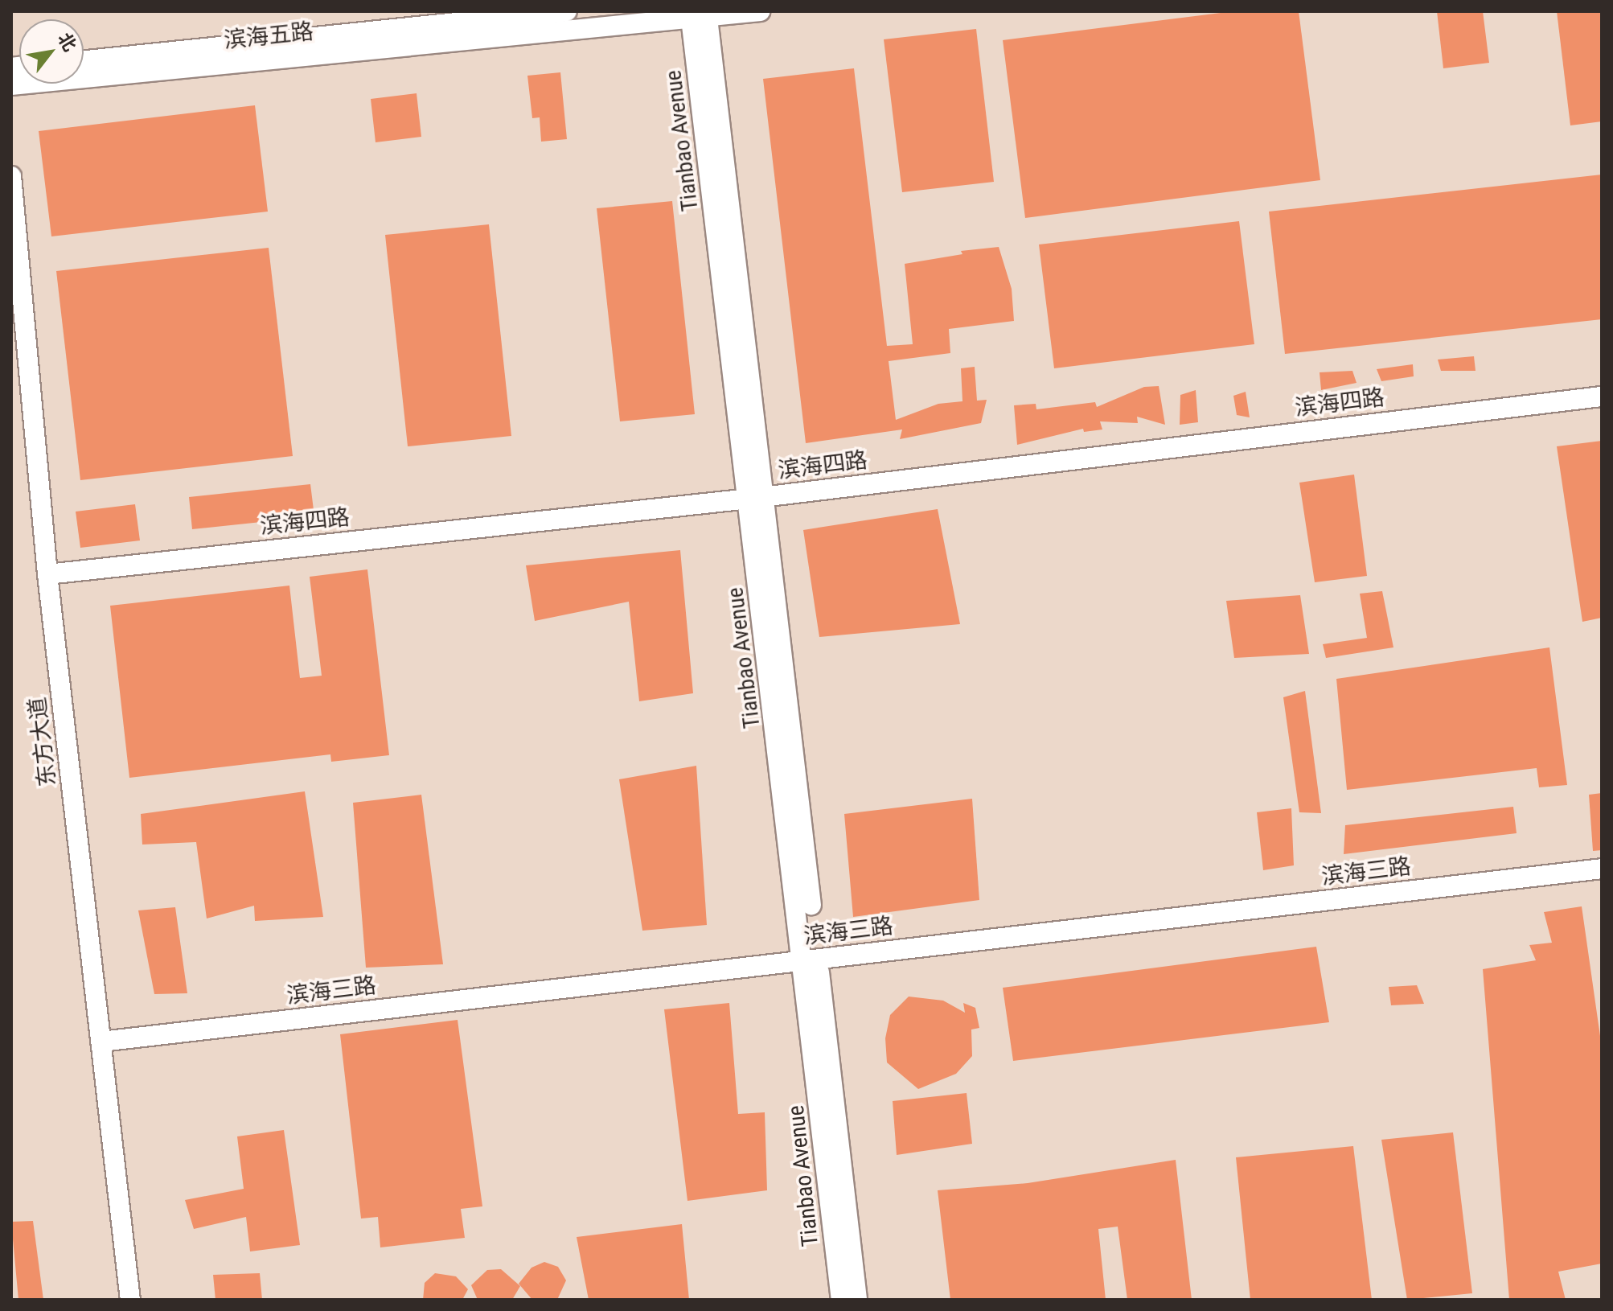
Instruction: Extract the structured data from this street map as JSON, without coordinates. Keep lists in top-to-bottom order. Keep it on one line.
{"streets":{"street":["滨海五路","Tianbao Avenue","滨海四路","东方大道","滨海三路"]},"crossings":[["滨海五路","Tianbao Avenue"],["Tianbao Avenue","滨海四路"],["Tianbao Avenue","滨海三路"],["滨海四路","东方大道"],["东方大道","滨海三路"]],"north":"top right"}
